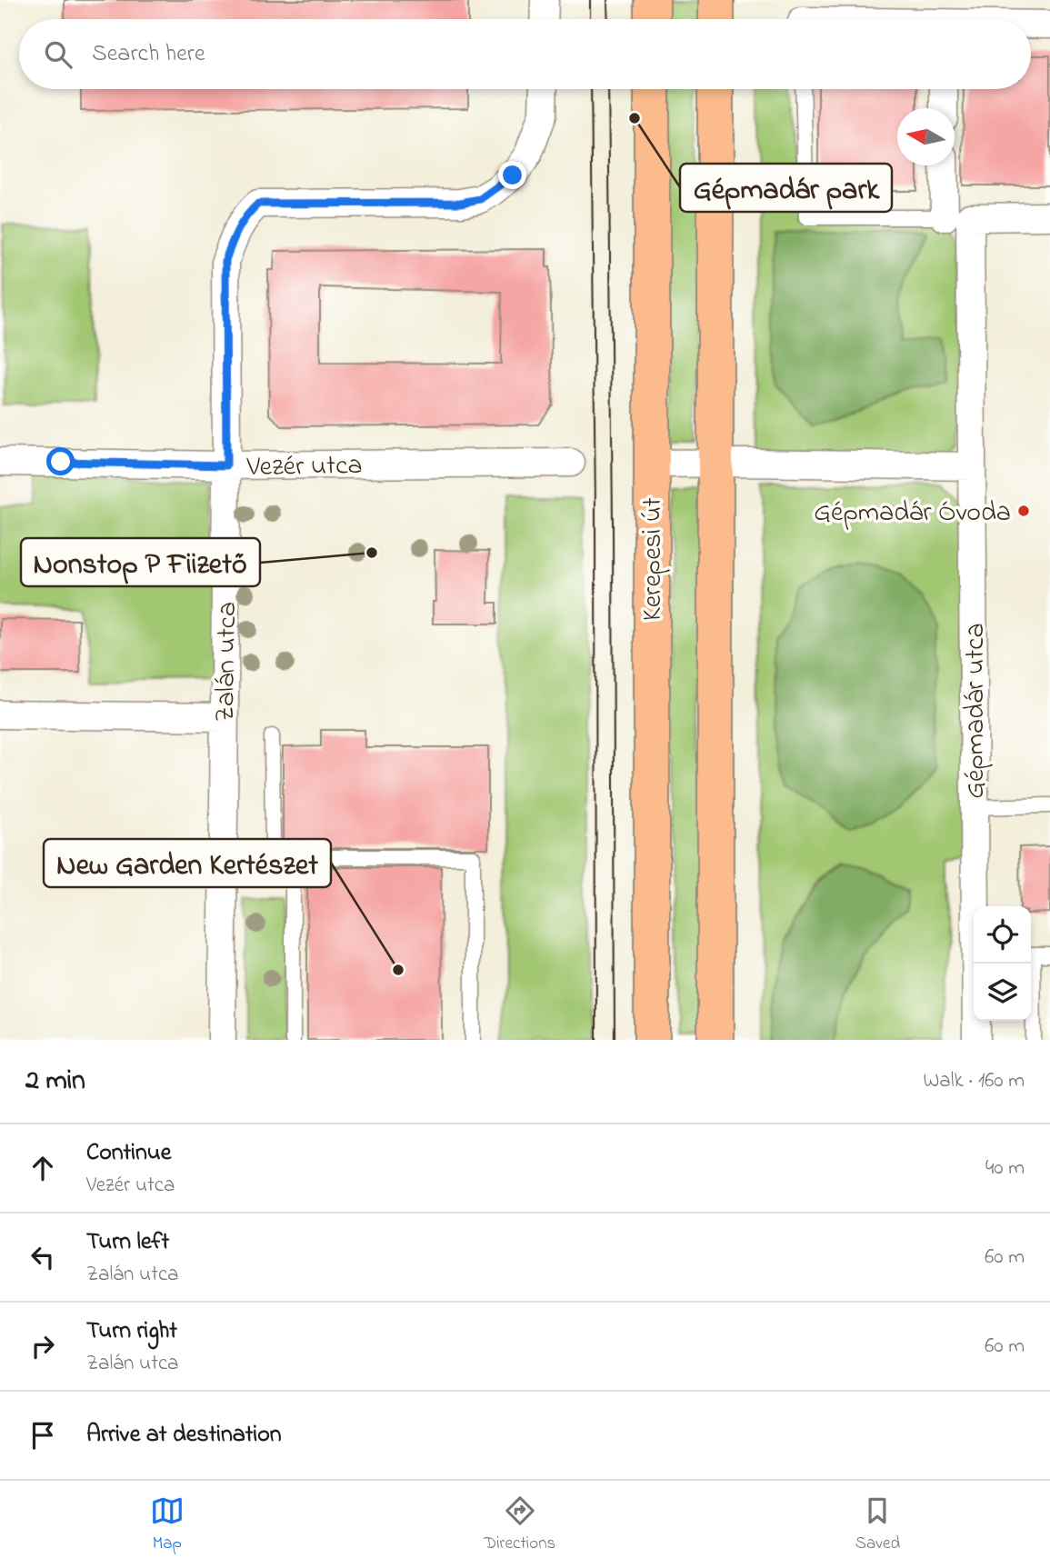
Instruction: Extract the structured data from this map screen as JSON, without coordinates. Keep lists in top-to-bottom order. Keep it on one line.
{"streets":{"main road":["Kerepesi út"],"street":["Vezér utca","Zalán utca","Gépmadár utca"]},"crossings":[["Vezér utca","Zalán utca"]],"places":["Gépmadár park","Gépmadár Óvoda","Nonstop P Fiizető","New Garden Kertészet"],"north":"left","page":{"search":"Search here","heading":["2 min","Walk · 160 m"],"list":[["Continue","Vezér utca","40 m"],["Turn left","Zalán utca","60 m"],["Turn right","Zalán utca","60 m"],"Arrive at destination"],"nav":["Map","Directions","Saved"]}}
